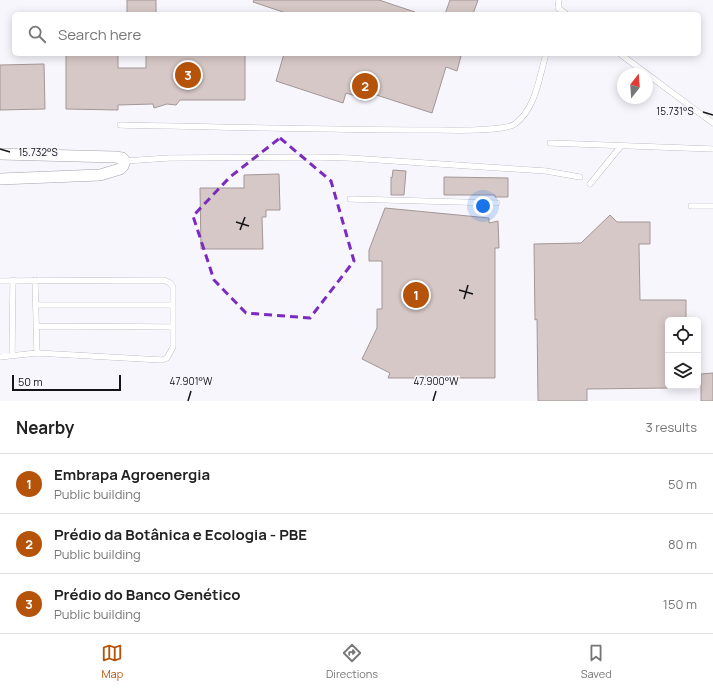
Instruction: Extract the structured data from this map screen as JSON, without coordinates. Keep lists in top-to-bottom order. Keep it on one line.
{"scale_bar":"50 m","north":"top","page":{"search":"Search here","pins":["3","2","1"],"scale":"50 m","heading":["Nearby","3 results"],"list":[{"mark":"1","name":"Embrapa Agroenergia","note":"Public building","value":"50 m"},{"mark":"2","name":"Prédio da Botânica e Ecologia - PBE","note":"Public building","value":"80 m"},{"mark":"3","name":"Prédio do Banco Genético","note":"Public building","value":"150 m"}],"nav":["Map","Directions","Saved"]},"coordinates":["15.731°S","15.732°S","47.901°W","47.900°W"]}
